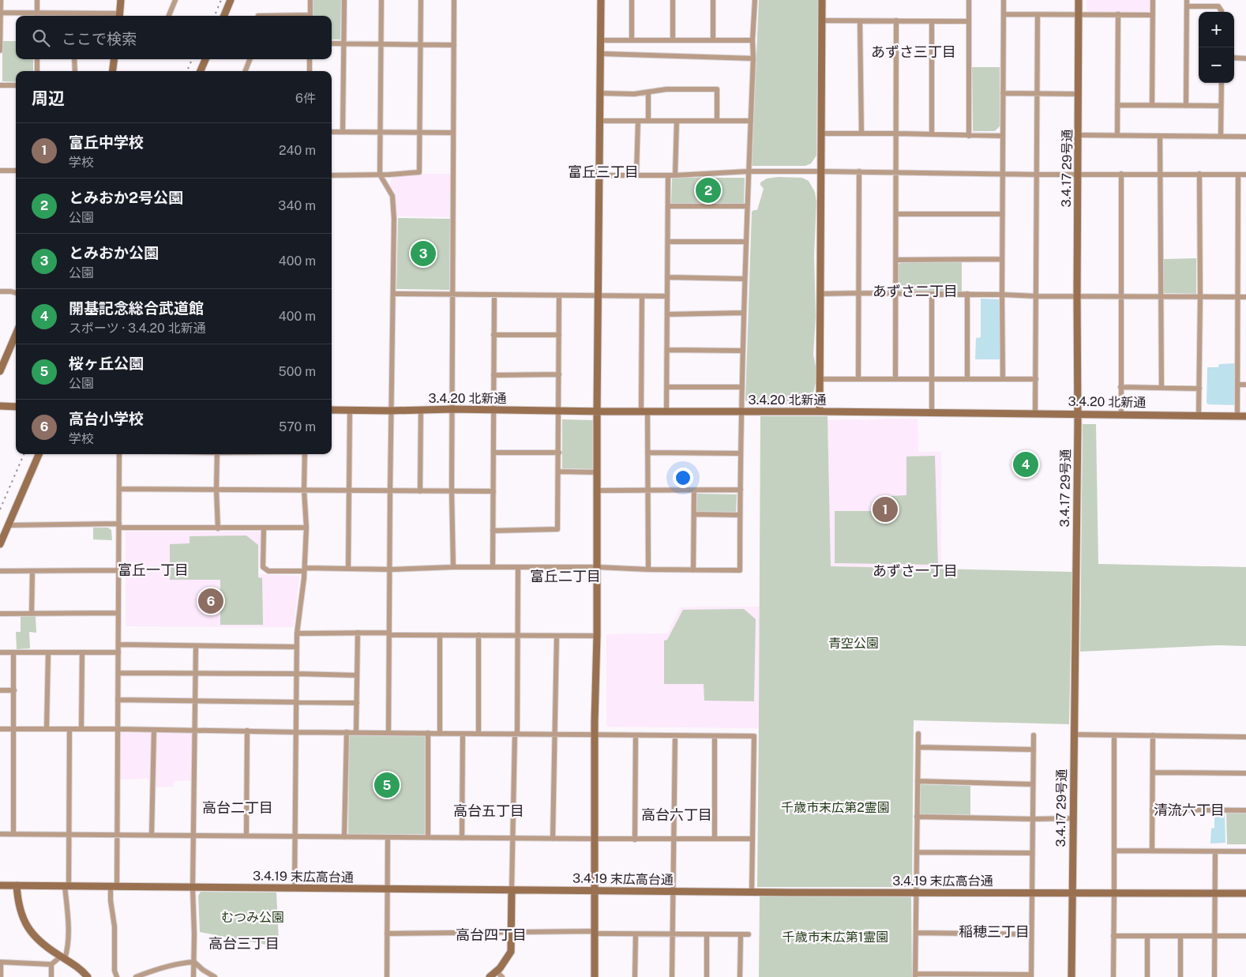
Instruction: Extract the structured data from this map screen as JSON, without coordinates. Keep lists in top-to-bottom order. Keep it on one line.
{"streets":{"street":["3.4.17 29号通","3.4.20 北新通","3.4.19 末広高台通"]},"crossings":[["3.4.17 29号通","3.4.20 北新通"],["3.4.17 29号通","3.4.19 末広高台通"]],"districts":["あずさ三丁目","富丘三丁目","あずさ二丁目","富丘一丁目","あずさ一丁目","富丘二丁目","高台二丁目","清流六丁目","高台五丁目","高台六丁目","稲穂三丁目","高台四丁目","高台三丁目"],"parks":["青空公園","千歳市末広第2霊園","むつみ公園","千歳市末広第1霊園"],"page":{"map_buttons":["+","−"],"search":"ここで検索","heading":["周辺","6件"],"list":[{"mark":"1","name":"富丘中学校","note":"学校","value":"240 m"},{"mark":"2","name":"とみおか2号公園","note":"公園","value":"340 m"},{"mark":"3","name":"とみおか公園","note":"公園","value":"400 m"},{"mark":"4","name":"開基記念総合武道館","note":"スポーツ · 3.4.20 北新通","value":"400 m"},{"mark":"5","name":"桜ヶ丘公園","note":"公園","value":"500 m"},{"mark":"6","name":"高台小学校","note":"学校","value":"570 m"}],"pins":["2","3","4","1","6","5"]}}
